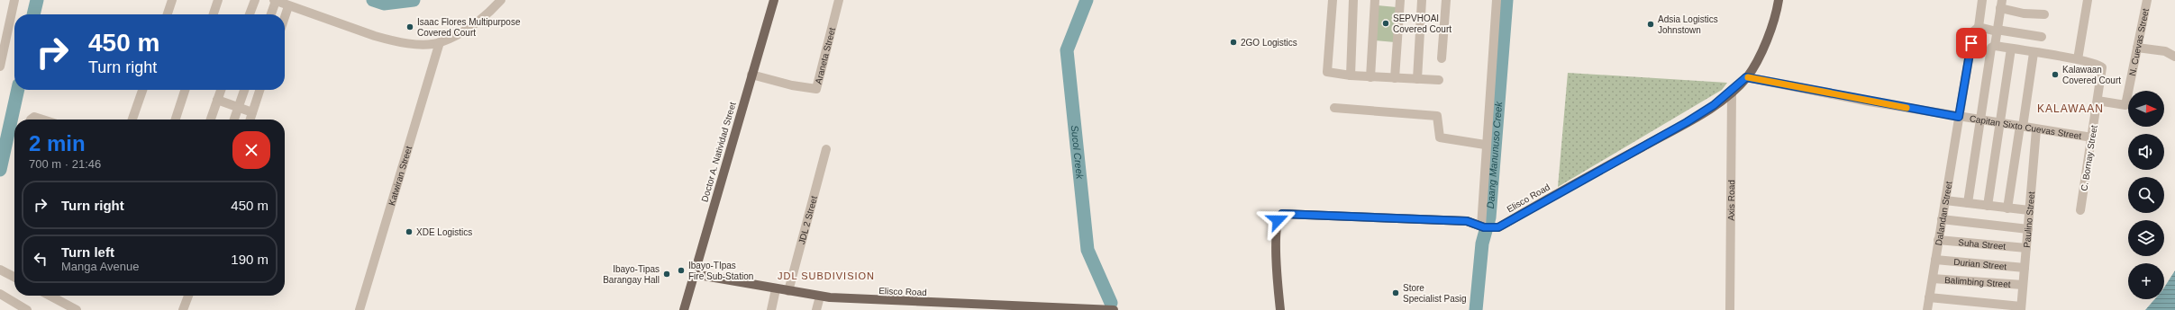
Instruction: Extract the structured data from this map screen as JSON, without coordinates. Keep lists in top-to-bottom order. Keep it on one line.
{"streets":{"main road":["Doctor A. Natividad Street","Elisco Road"],"street":["N. Cuevas Street","Araneta Street","Capitan Sixto Cuevas Street","C. Bornay Street","Katwiran Street","Axis Road","Dalandan Street","Paulino Street","JDL 2 Street","Suha Street","Durian Street","Balimbing Street"]},"crossings":[["N. Cuevas Street","C. Bornay Street"],["Araneta Street","Doctor A. Natividad Street"],["Capitan Sixto Cuevas Street","C. Bornay Street"],["Capitan Sixto Cuevas Street","Elisco Road"],["Capitan Sixto Cuevas Street","Dalandan Street"],["Capitan Sixto Cuevas Street","Paulino Street"],["Doctor A. Natividad Street","Elisco Road"],["Elisco Road","Axis Road"],["Elisco Road","JDL 2 Street"],["Dalandan Street","Suha Street"],["Dalandan Street","Durian Street"],["Dalandan Street","Balimbing Street"],["Paulino Street","Suha Street"],["Paulino Street","Durian Street"],["Paulino Street","Balimbing Street"]],"districts":["KALAWAAN","JDL SUBDIVISION"],"water":["Sucol Creek","Daang Manunuso Creek"],"places":["SEPVHOAI Covered Court","Adsia Logistics Johnstown","Isaac Flores Multipurpose Covered Court","2GO Logistics","Kalawaan Covered Court","XDE Logistics","Ibayo-TIpas Fire Sub-Station","Ibayo-Tipas Barangay Hall","Store Specialist Pasig"],"north":"right","page":{"turn":["450 m","Turn right"],"map_buttons":"+","heading":["2 min","700 m · 21:46"],"list":[{"name":"Turn right","value":"450 m"},{"name":"Turn left","note":"Manga Avenue","value":"190 m"}]}}
